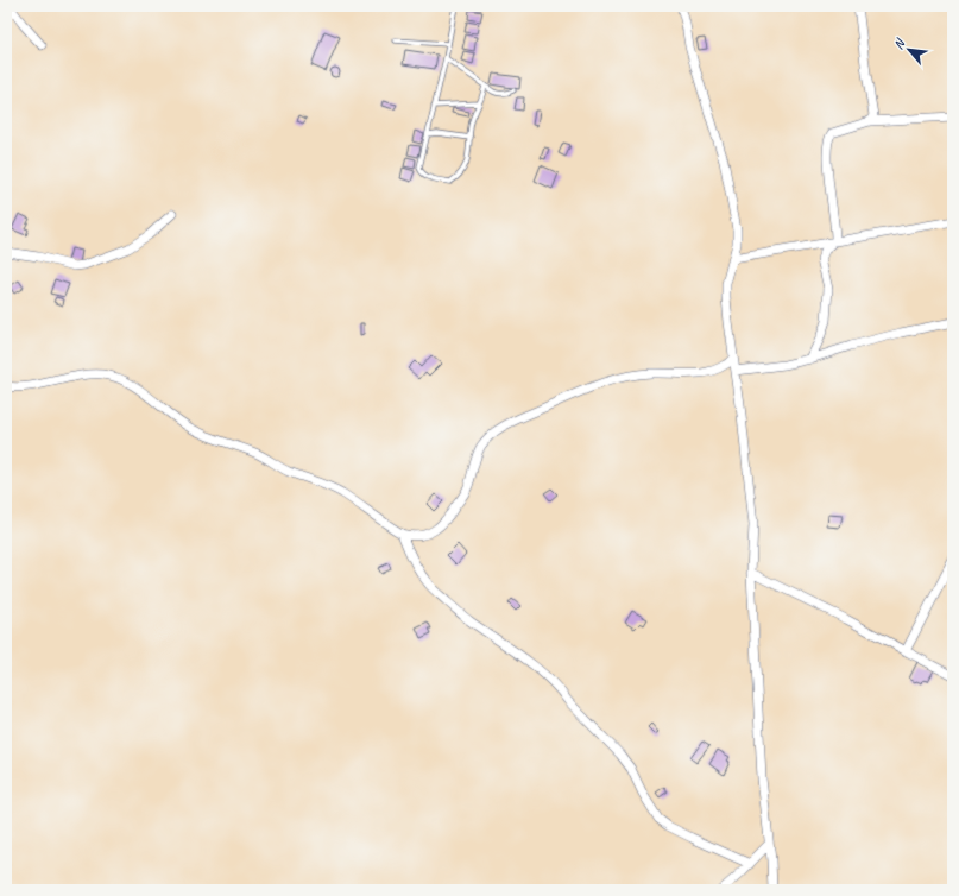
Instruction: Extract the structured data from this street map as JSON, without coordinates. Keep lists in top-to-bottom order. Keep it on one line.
{"north":"top left"}
